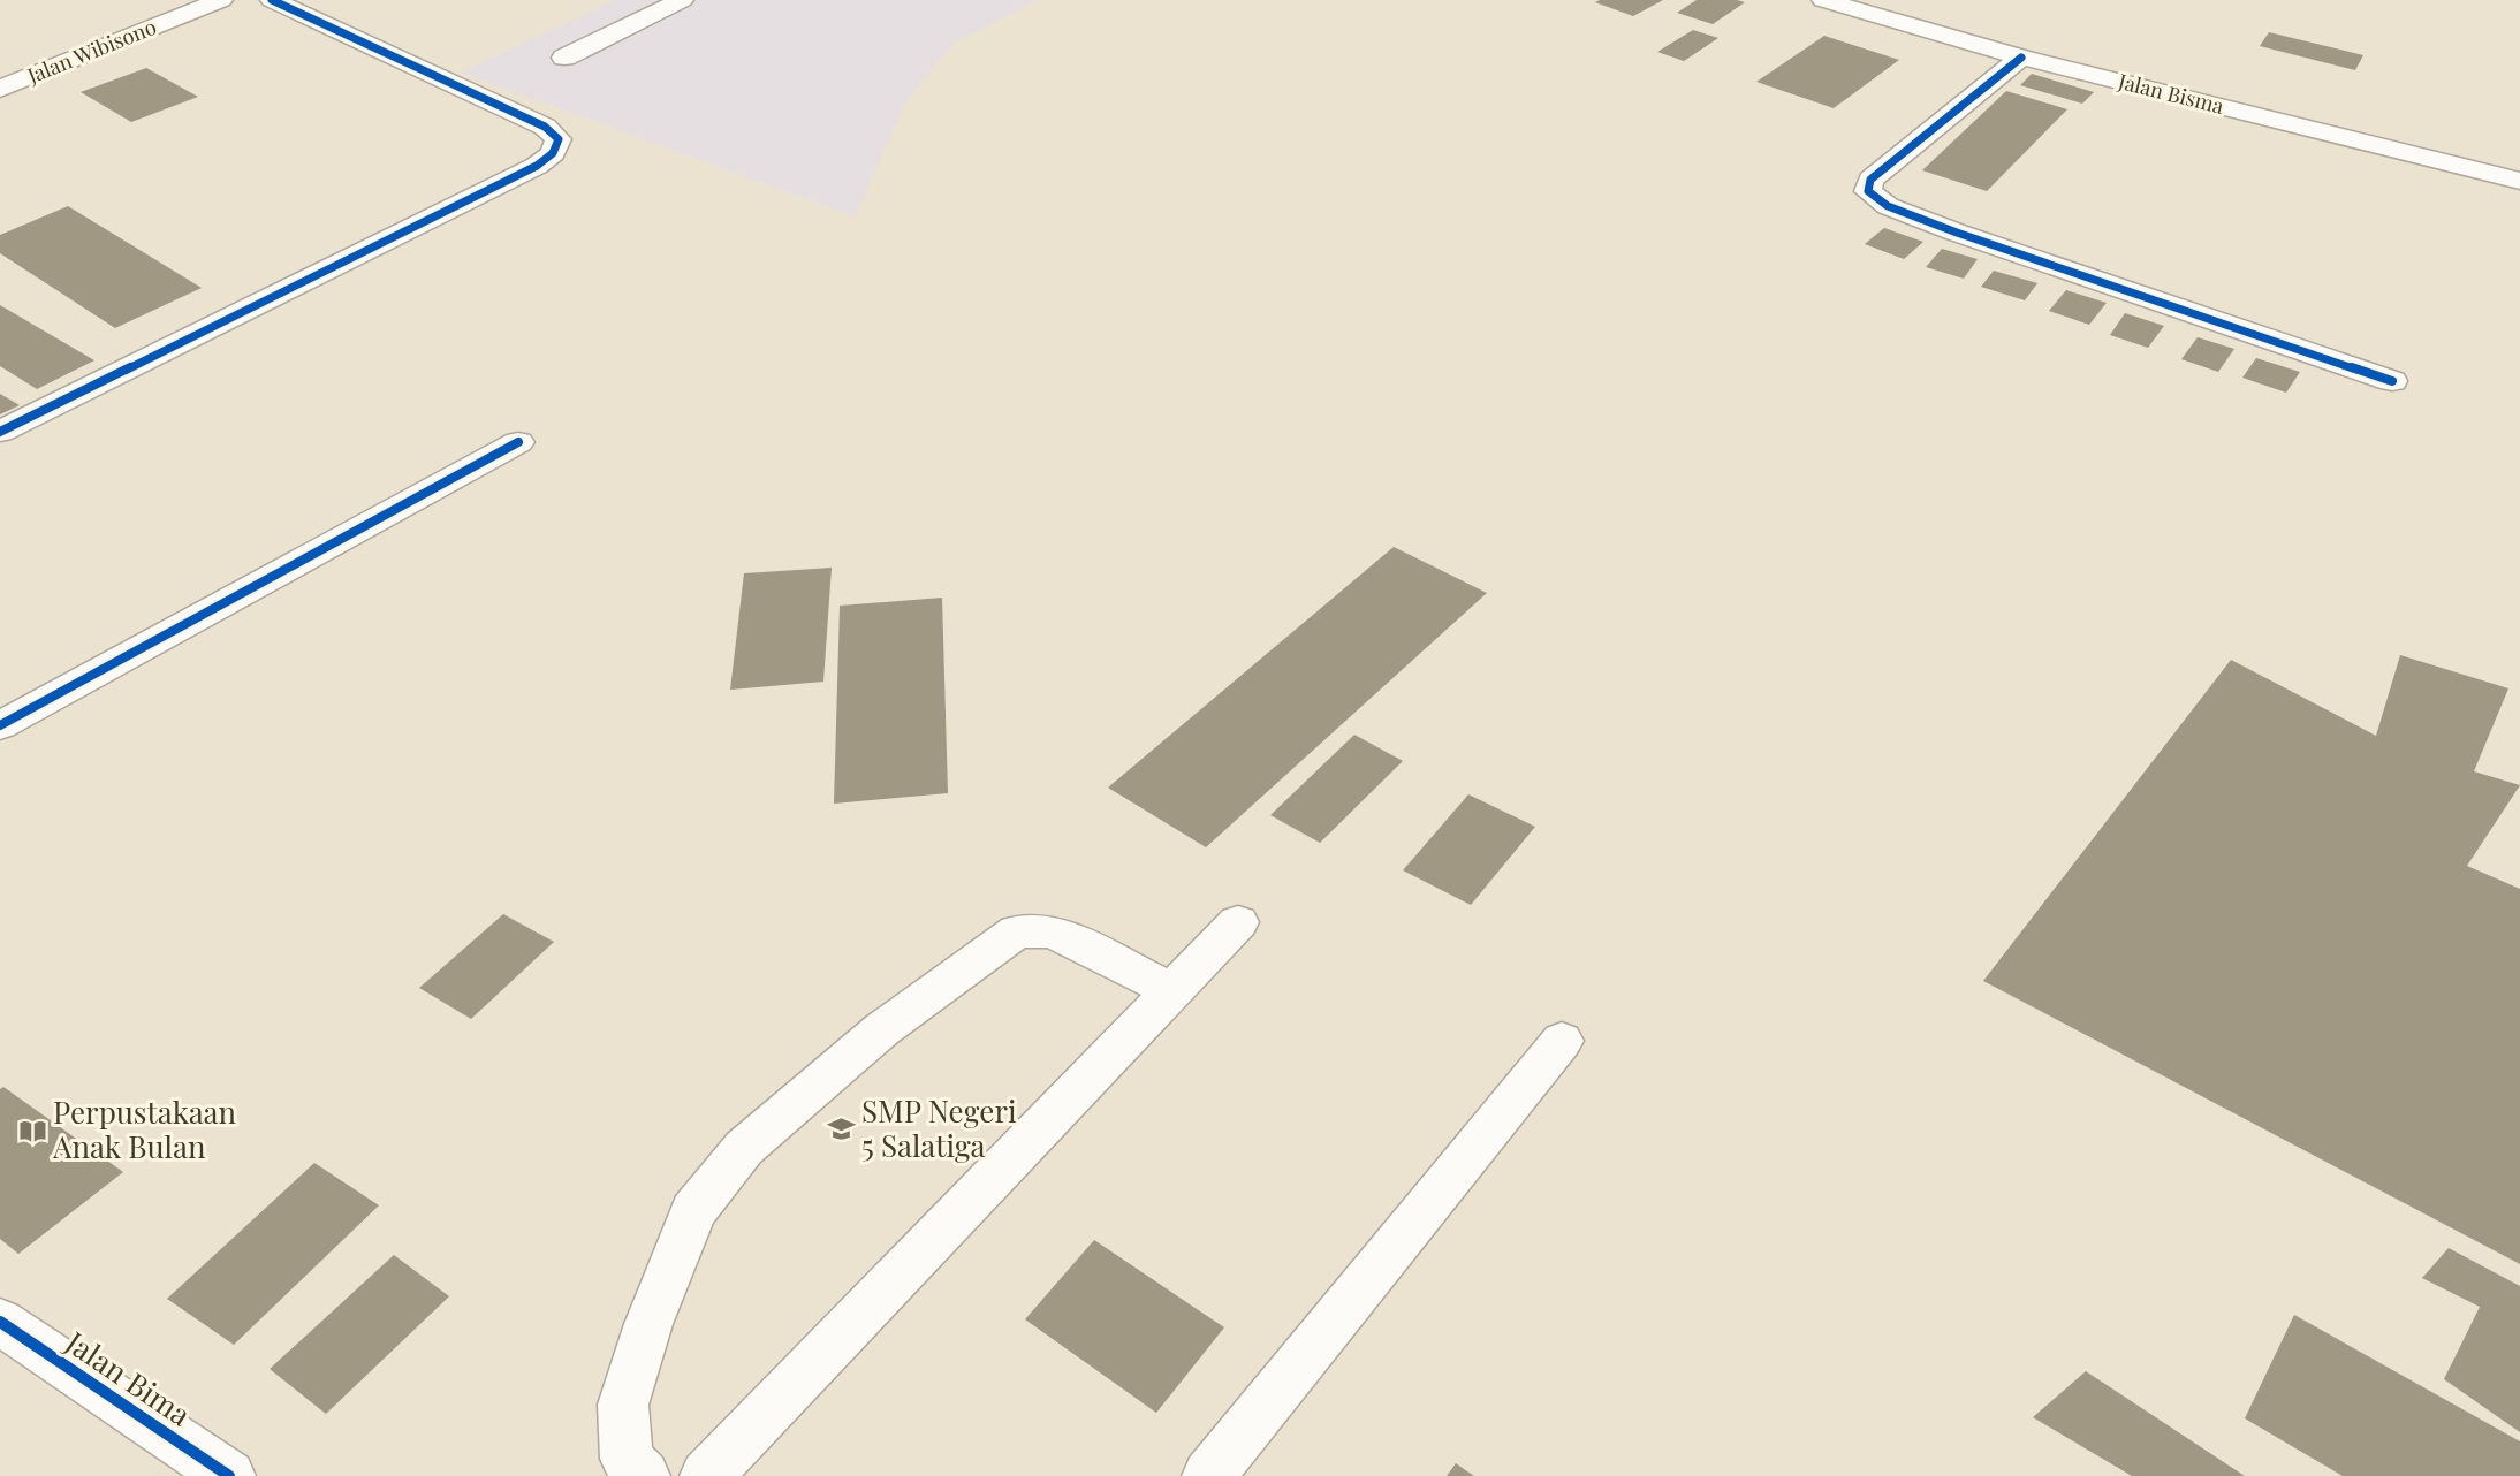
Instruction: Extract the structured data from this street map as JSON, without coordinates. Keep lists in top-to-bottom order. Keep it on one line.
{"streets":{"street":["Jalan Wibisono","Jalan Bisma","Jalan Bima"]},"places":{"school or university":["SMP Negeri 5 Salatiga"],"library":["Perpustakaan Anak Bulan"]}}
